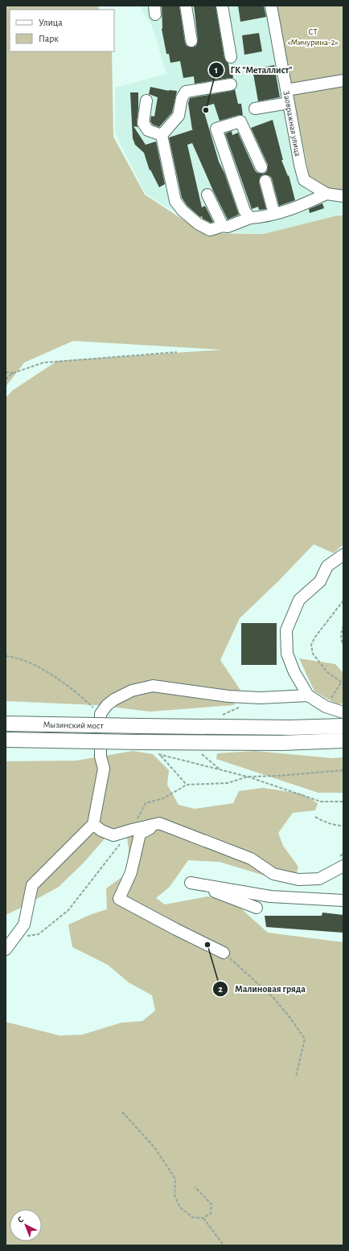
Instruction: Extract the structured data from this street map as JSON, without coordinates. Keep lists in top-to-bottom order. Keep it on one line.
{"streets":{"main road":["Мызинский мост"],"street":["Заовражная улица"]},"parks":["СТ «Мичурина-2»"],"places":["ГК \"Металлист\"","Малиновая гряда"],"legend":["Улица","Парк"],"north":"top left"}
